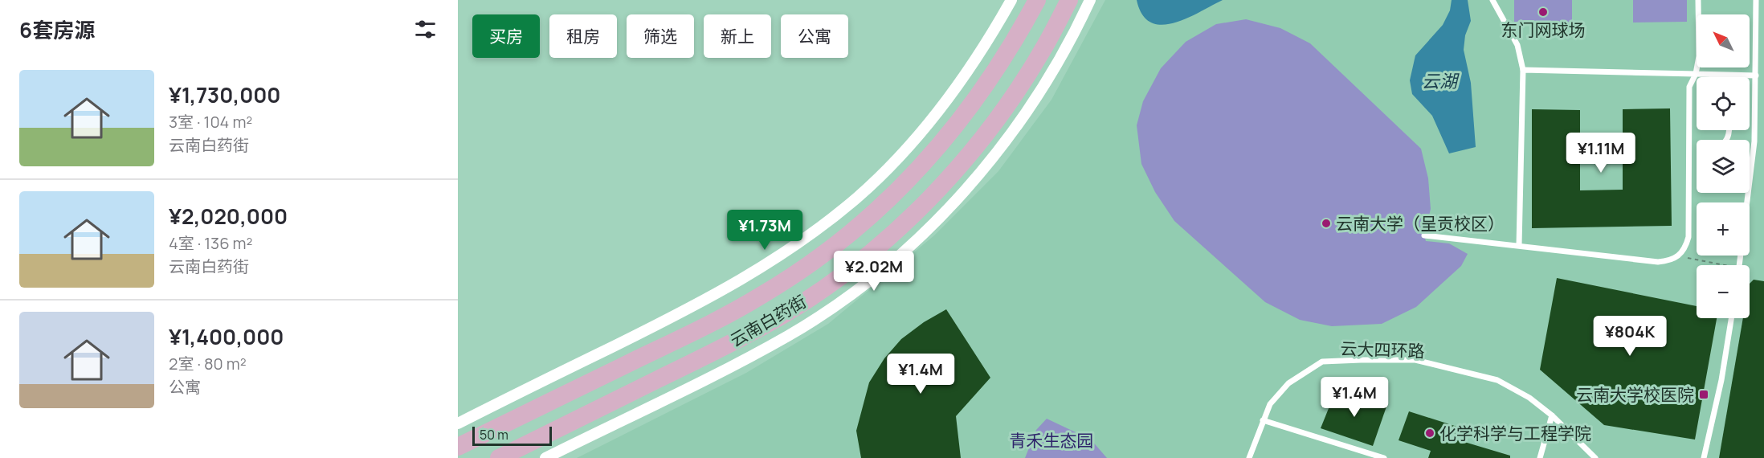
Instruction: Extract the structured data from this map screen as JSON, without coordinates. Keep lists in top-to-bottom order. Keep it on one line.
{"streets":{"main road":["云南白药街"],"lane":["云大四环路"]},"water":["云湖"],"parks":["青禾生态园"],"places":{"other":["东门网球场","云南大学（呈贡校区）","化学科学与工程学院"],"transit":["云南大学校医院"]},"scale_bar":"50 m","north":"top left","page":{"heading":"6套房源","map_buttons":["+","−"],"chip":["买房","租房","筛选","新上","公寓"],"list":[{"name":"¥1,730,000","note":"3室 · 104 m² · 云南白药街"},{"name":"¥2,020,000","note":"4室 · 136 m² · 云南白药街"},{"name":"¥1,400,000","note":"2室 · 80 m² · 公寓"}],"price":["¥1.11M","¥1.73M","¥2.02M","¥804K","¥1.4M","¥1.4M"],"scale":"50 m"}}
